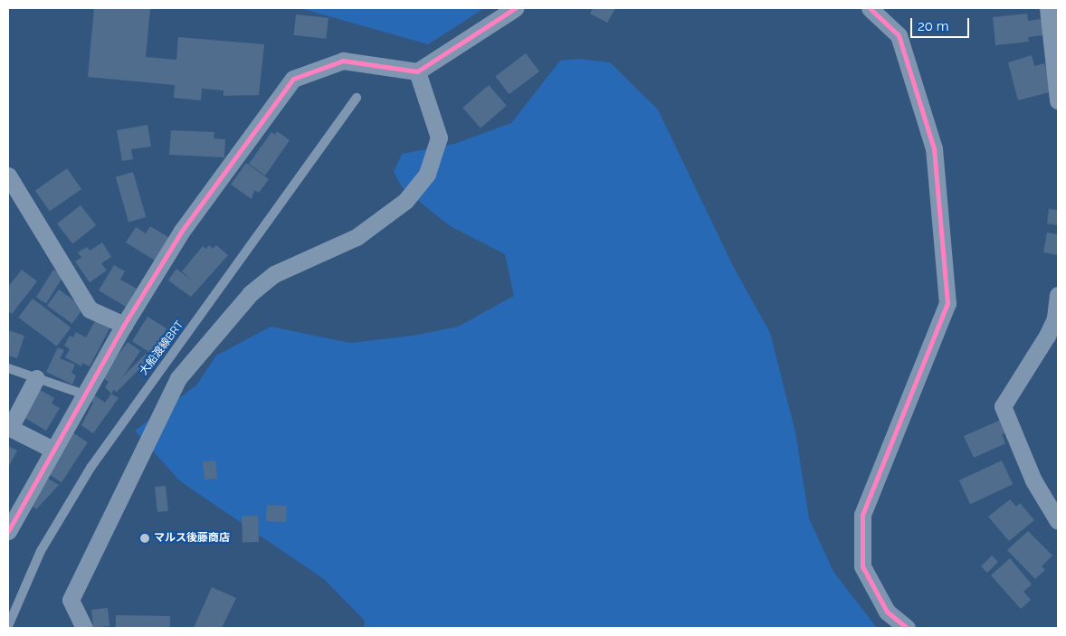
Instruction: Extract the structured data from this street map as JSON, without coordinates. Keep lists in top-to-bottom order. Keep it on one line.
{"streets":{"lane":["大船渡線BRT"]},"places":["マルス後藤商店"],"scale_bar":"20 m"}
